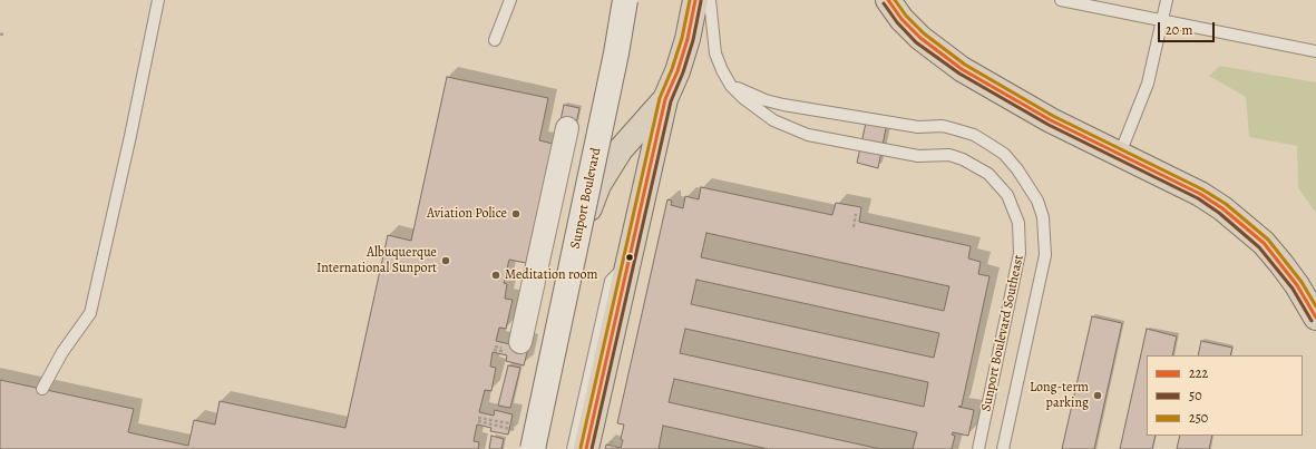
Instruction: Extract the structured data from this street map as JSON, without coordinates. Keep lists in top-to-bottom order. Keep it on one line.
{"streets":{"main road":["Sunport Boulevard"],"lane":["Sunport Boulevard Southeast"]},"places":["Aviation Police","Albuquerque International Sunport","Meditation room","Long-term parking"],"lines":["transit line 222","transit line 250","transit line 50"],"legend":["222","50","250"],"scale_bar":"20 m"}
